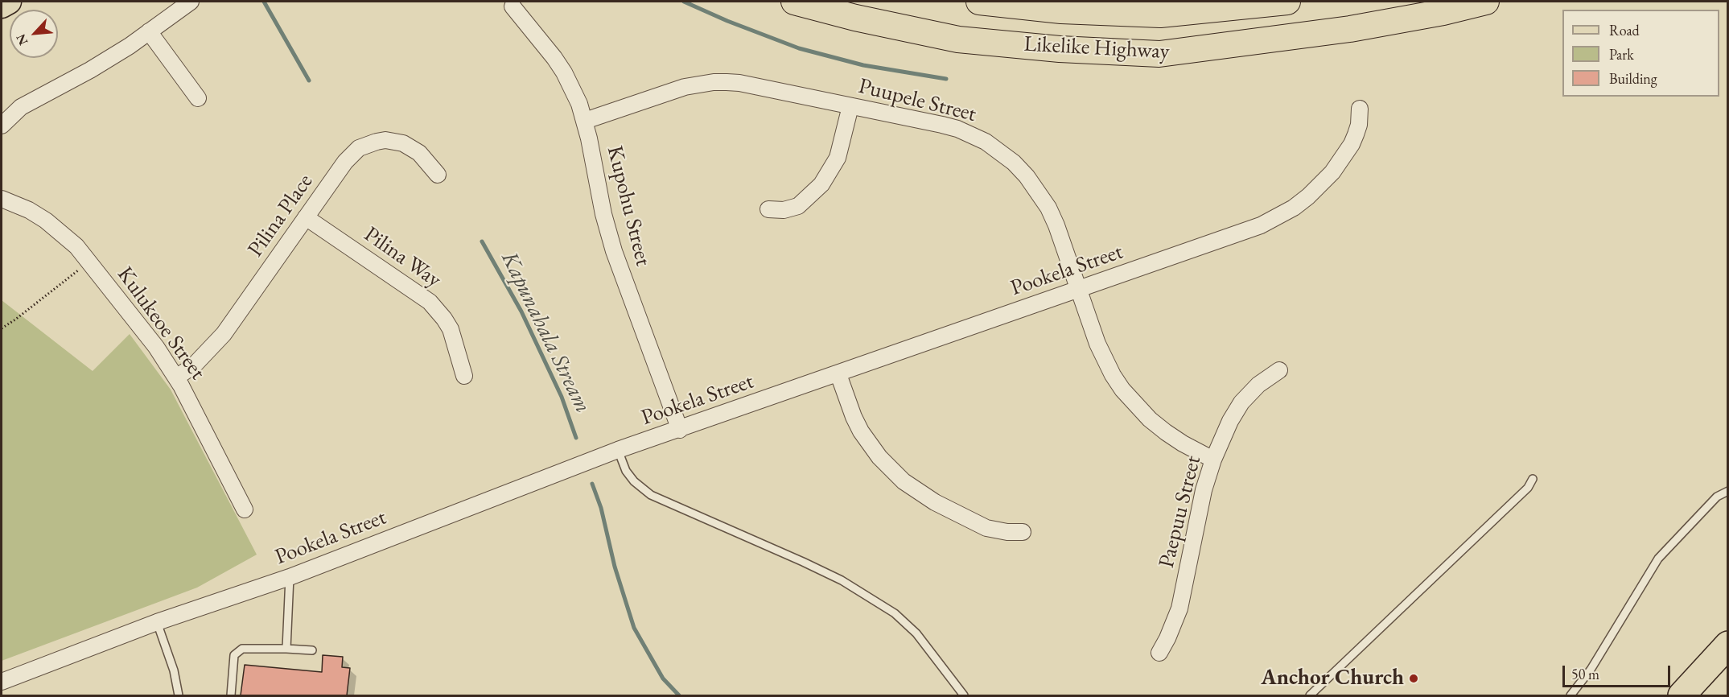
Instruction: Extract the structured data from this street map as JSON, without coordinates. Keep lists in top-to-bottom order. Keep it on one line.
{"streets":{"highway":["Likelike Highway"],"street":["Puupele Street","Kupohu Street","Pilina Place","Pilina Way","Pookela Street","Kulukeoe Street","Paepuu Street"]},"crossings":[["Puupele Street","Kupohu Street"],["Puupele Street","Pookela Street"],["Puupele Street","Paepuu Street"],["Kupohu Street","Pookela Street"],["Pilina Place","Pilina Way"],["Pilina Place","Kulukeoe Street"]],"water":["Kapunahala Stream"],"places":["Anchor Church"],"legend":["Road","Park","Building"],"scale_bar":"50 m","north":"bottom left"}
